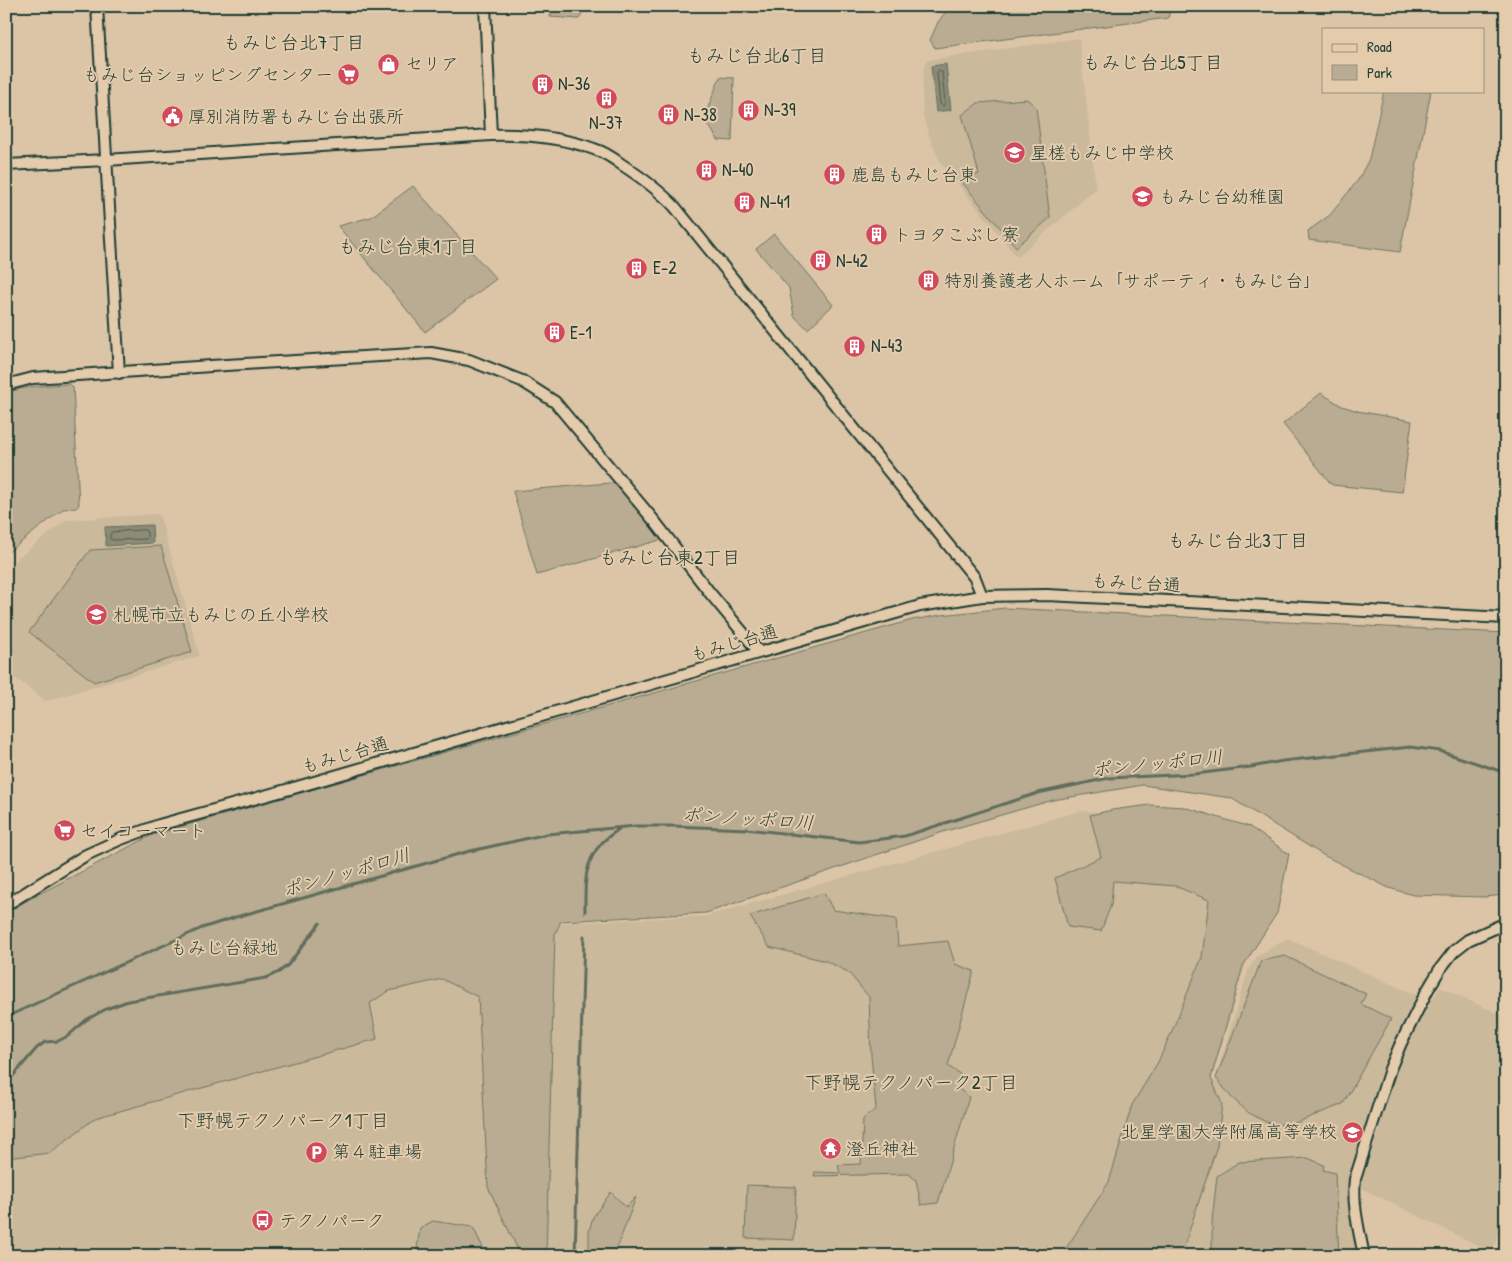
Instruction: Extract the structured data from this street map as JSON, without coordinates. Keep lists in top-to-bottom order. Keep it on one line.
{"streets":{"street":["もみじ台通"]},"districts":["もみじ台北7丁目","もみじ台北6丁目","もみじ台北5丁目","もみじ台東1丁目","もみじ台北3丁目","もみじ台東2丁目","下野幌テクノパーク2丁目","下野幌テクノパーク1丁目"],"water":["ポンノッポロ川"],"parks":["もみじ台緑地"],"places":{"shop":["セリア"],"supermarket":["もみじ台ショッピングセンター","セイコーマート"],"building":["N-36","N-37","N-39","N-38","N-40","鹿島もみじ台東","N-41","トヨタこぶし寮","N-42","E-2","特別養護老人ホーム「サポーティ・もみじ台」","E-1","N-43"],"public building":["厚別消防署もみじ台出張所"],"school or university":["星槎もみじ中学校","もみじ台幼稚園","札幌市立もみじの丘小学校","北星学園大学附属高等学校"],"temple":["澄丘神社"],"parking":["第４駐車場"],"bus stop":["テクノパーク"]},"legend":["Road","Park"]}
